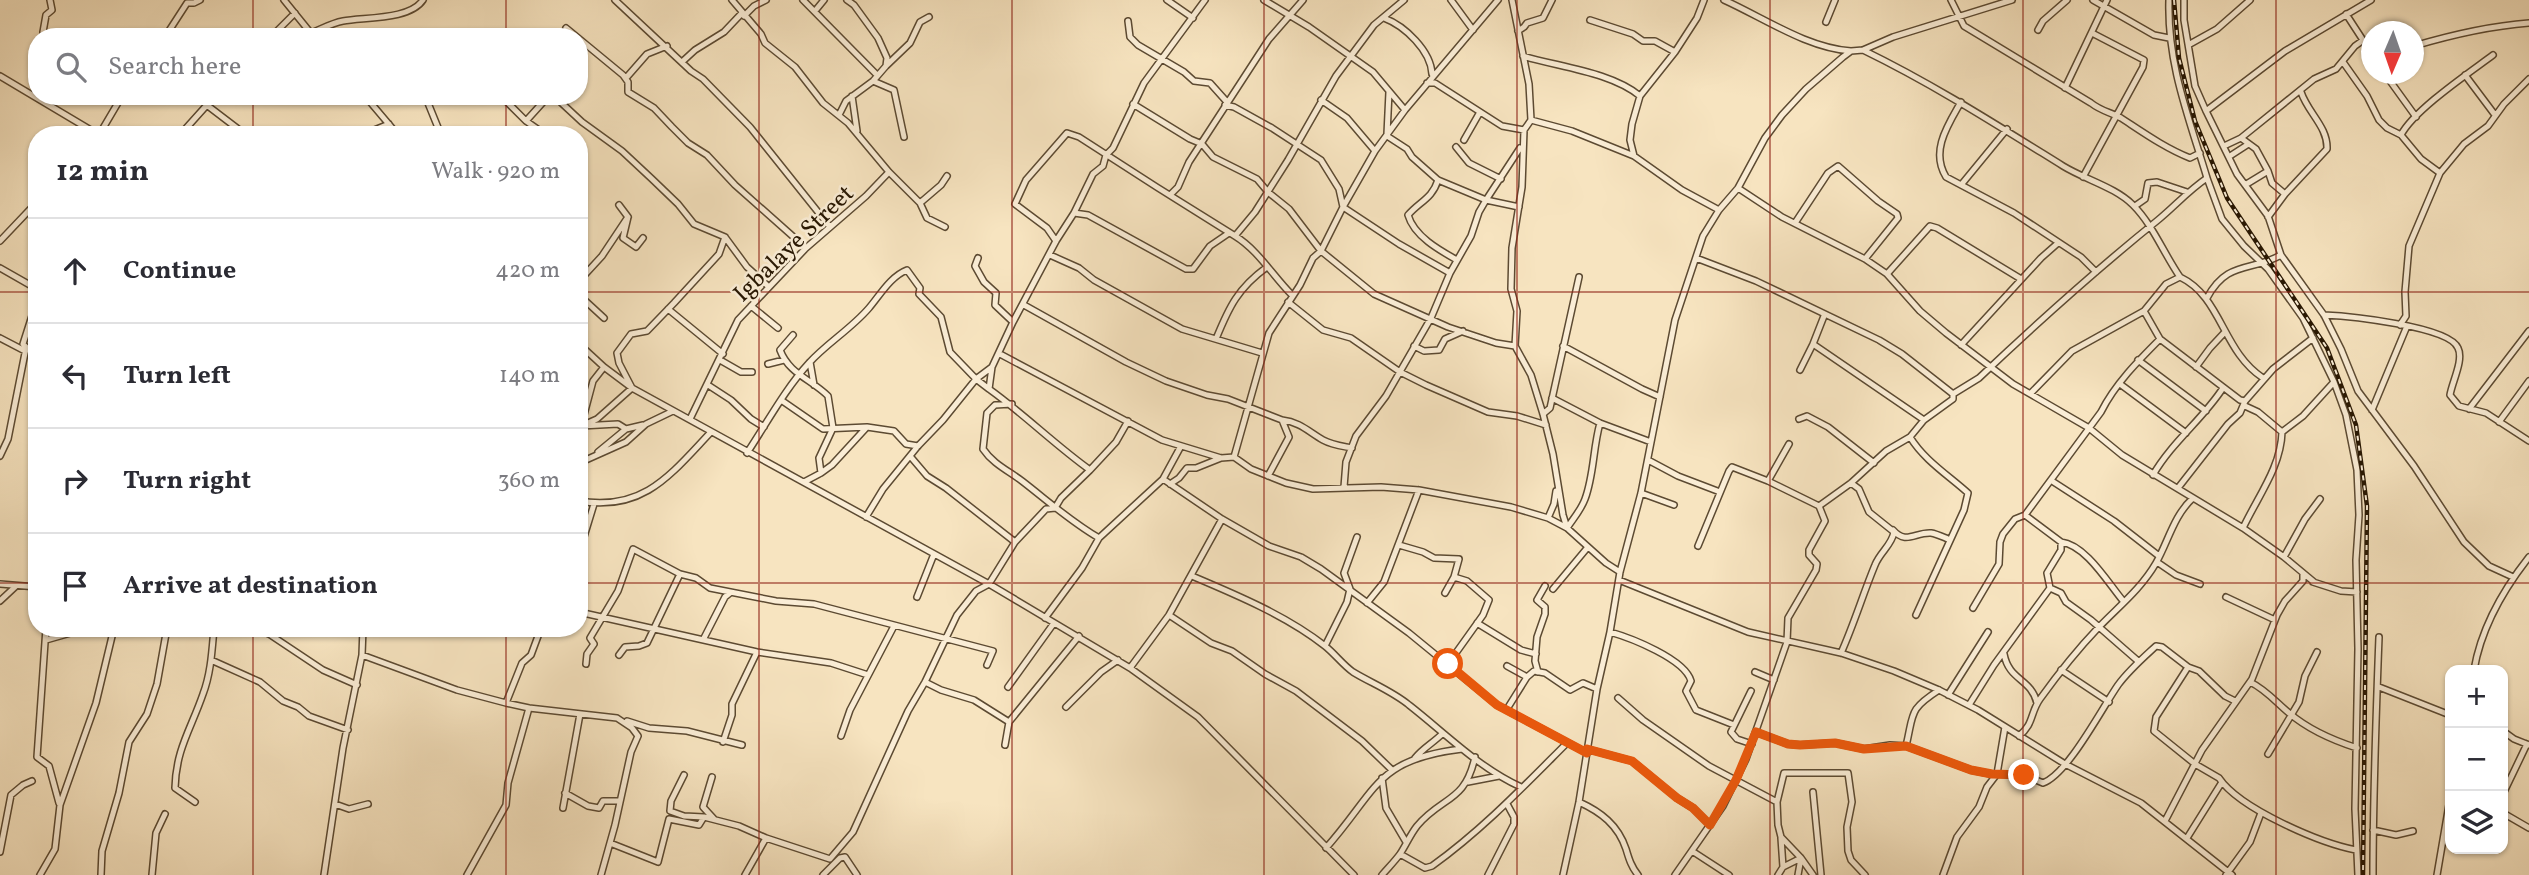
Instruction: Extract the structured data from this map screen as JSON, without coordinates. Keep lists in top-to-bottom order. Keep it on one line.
{"streets":{"street":["Igbalaye Street"]},"north":"bottom","page":{"search":"Search here","heading":["12 min","Walk · 920 m"],"list":[["Continue","420 m"],["Turn left","140 m"],["Turn right","360 m"],"Arrive at destination"],"map_buttons":["+","−"]}}
